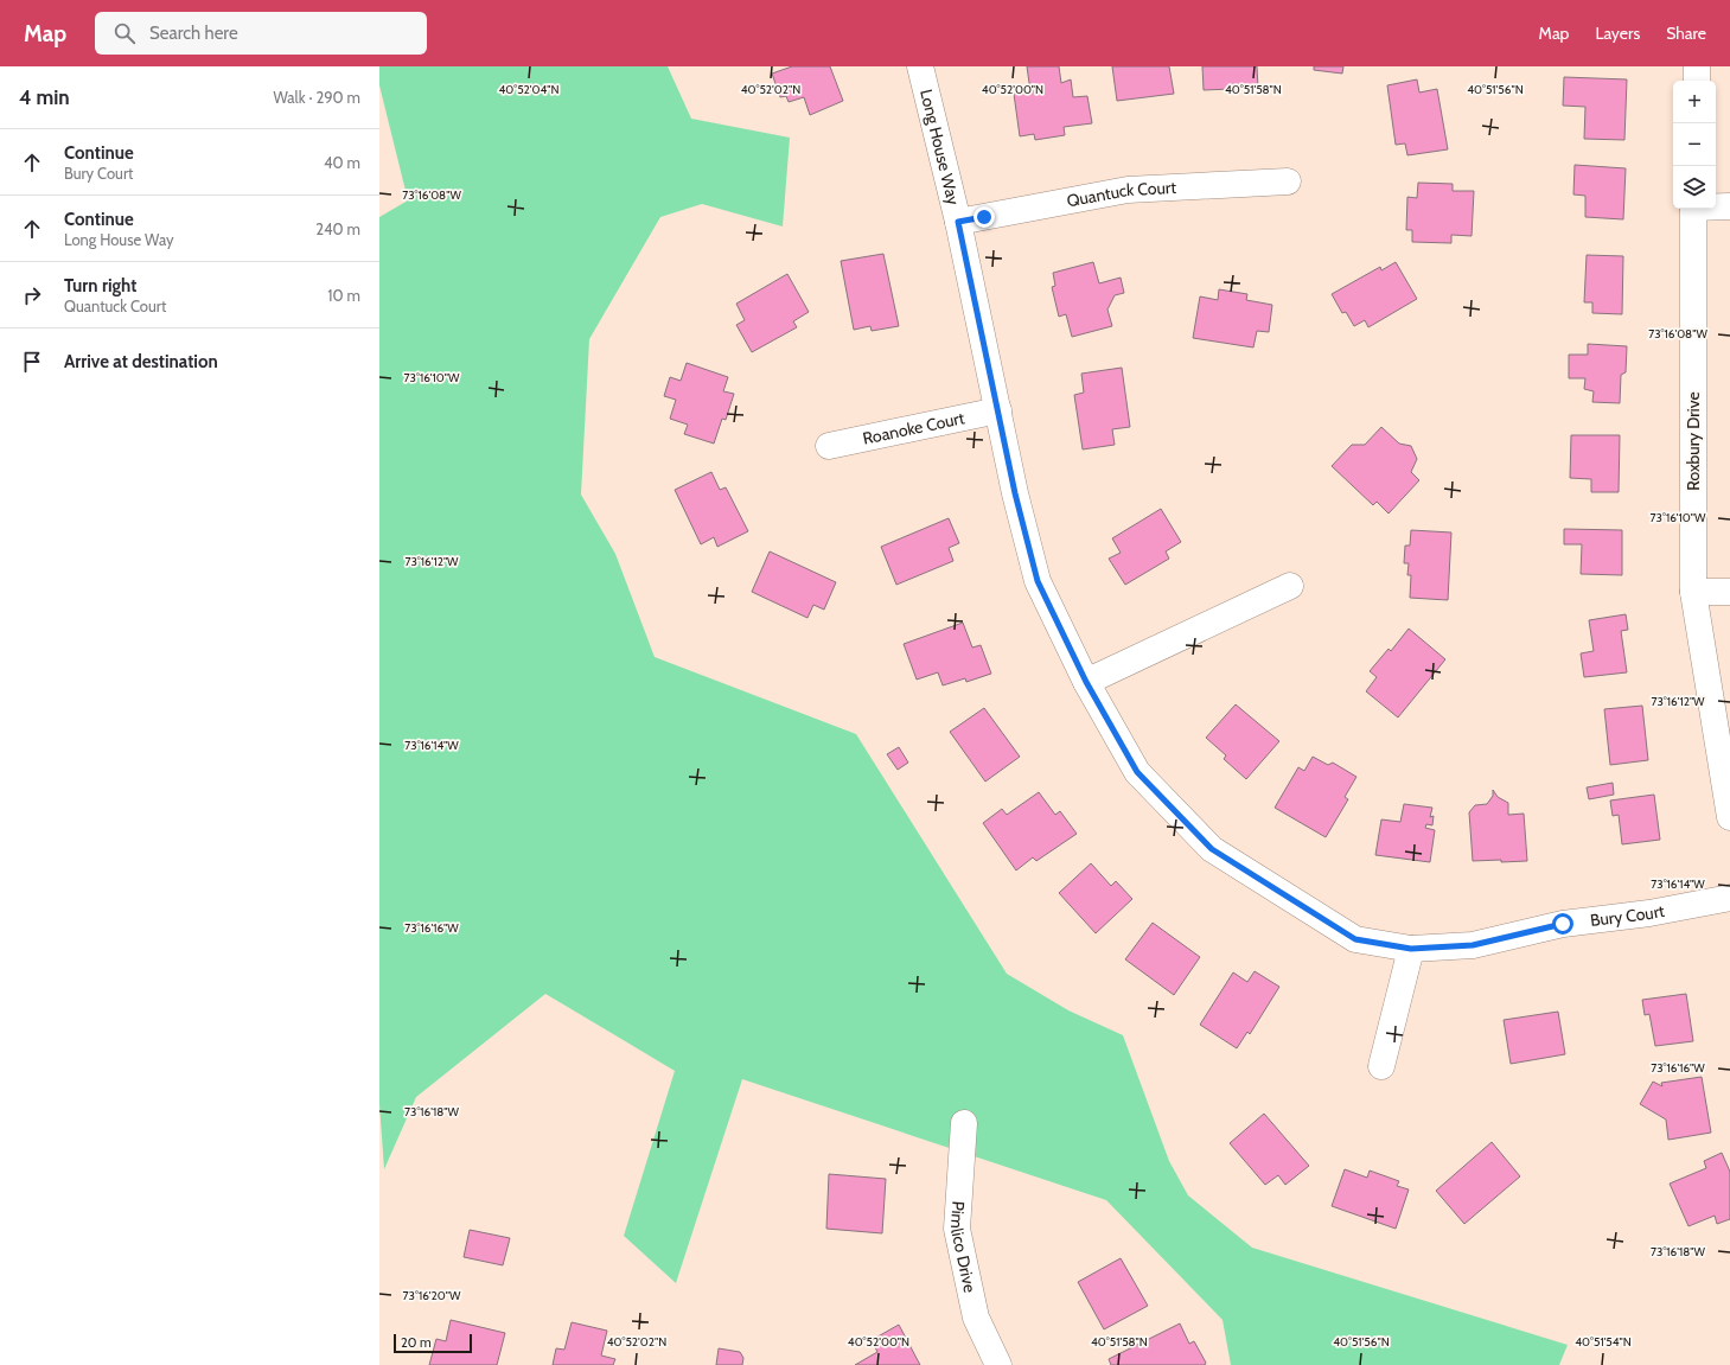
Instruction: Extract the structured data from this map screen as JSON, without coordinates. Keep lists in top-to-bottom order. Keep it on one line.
{"streets":{"street":["Long House Way","Quantuck Court","Roanoke Court","Roxbury Drive","Bury Court","Pimlico Drive"]},"crossings":[["Long House Way","Quantuck Court"],["Long House Way","Roanoke Court"],["Long House Way","Bury Court"]],"scale_bar":"20 m","page":{"header":"Map","search":"Search here","nav":["Map","Layers","Share"],"heading":["4 min","Walk · 290 m"],"map_buttons":["+","−"],"list":[["Continue","Bury Court","40 m"],["Continue","Long House Way","240 m"],["Turn right","Quantuck Court","10 m"],"Arrive at destination"],"scale":"20 m"},"coordinates":["40°52'04\"N","40°52'02\"N","40°52'00\"N","40°51'58\"N","40°51'56\"N","73°16'08\"W","73°16'10\"W","73°16'12\"W","73°16'14\"W","73°16'16\"W","73°16'18\"W","73°16'20\"W","40°51'54\"N"]}
